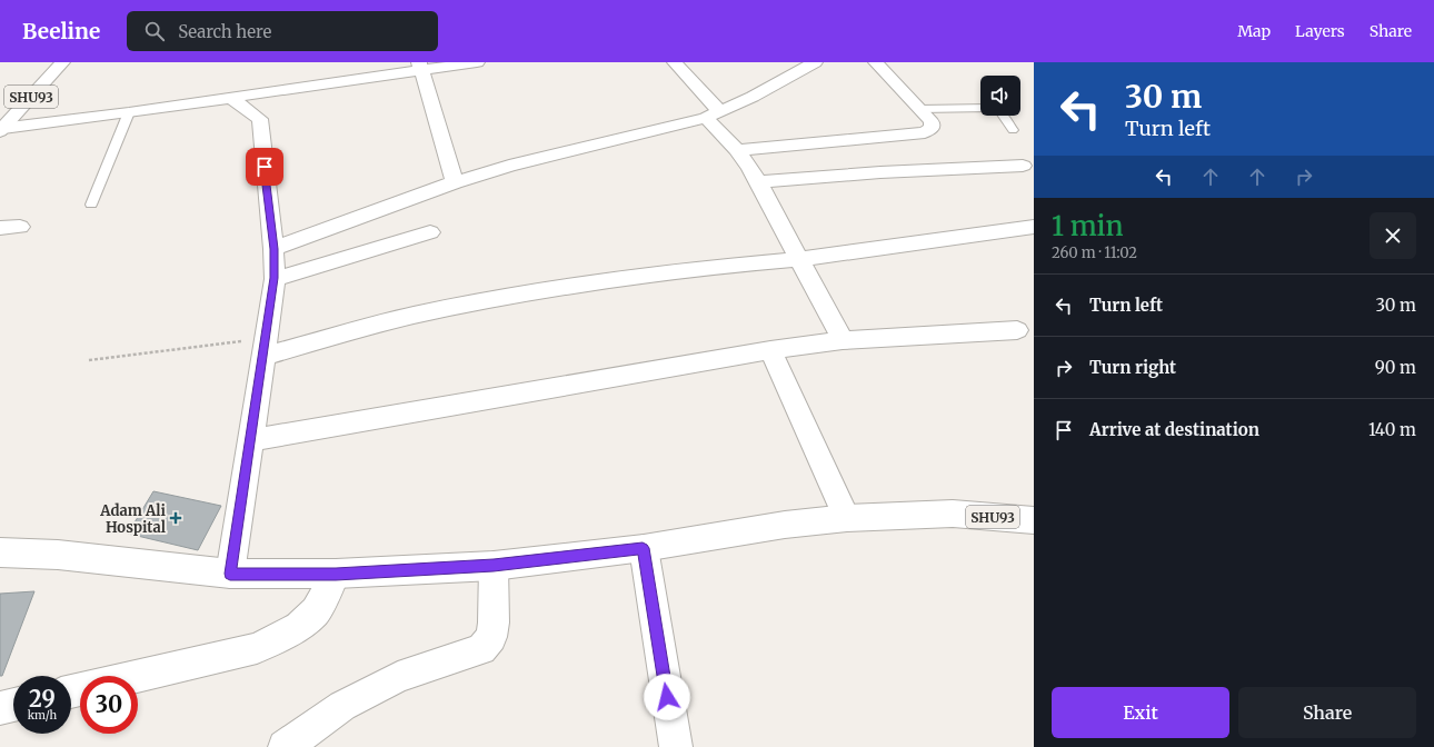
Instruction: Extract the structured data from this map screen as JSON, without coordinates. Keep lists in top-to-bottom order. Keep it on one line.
{"streets":{"street":["SHU93"]},"places":{"health":["Adam Ali Hospital"]},"page":{"header":"Beeline","search":"Search here","nav":["Map","Layers","Share"],"turn":["30 m","Turn left"],"heading":["1 min","260 m · 11:02"],"list":[{"name":"Turn left","value":"30 m"},{"name":"Turn right","value":"90 m"},{"name":"Arrive at destination","value":"140 m"}],"speed":"29 km/h","limit":"30","buttons":["Exit","Share"]}}
